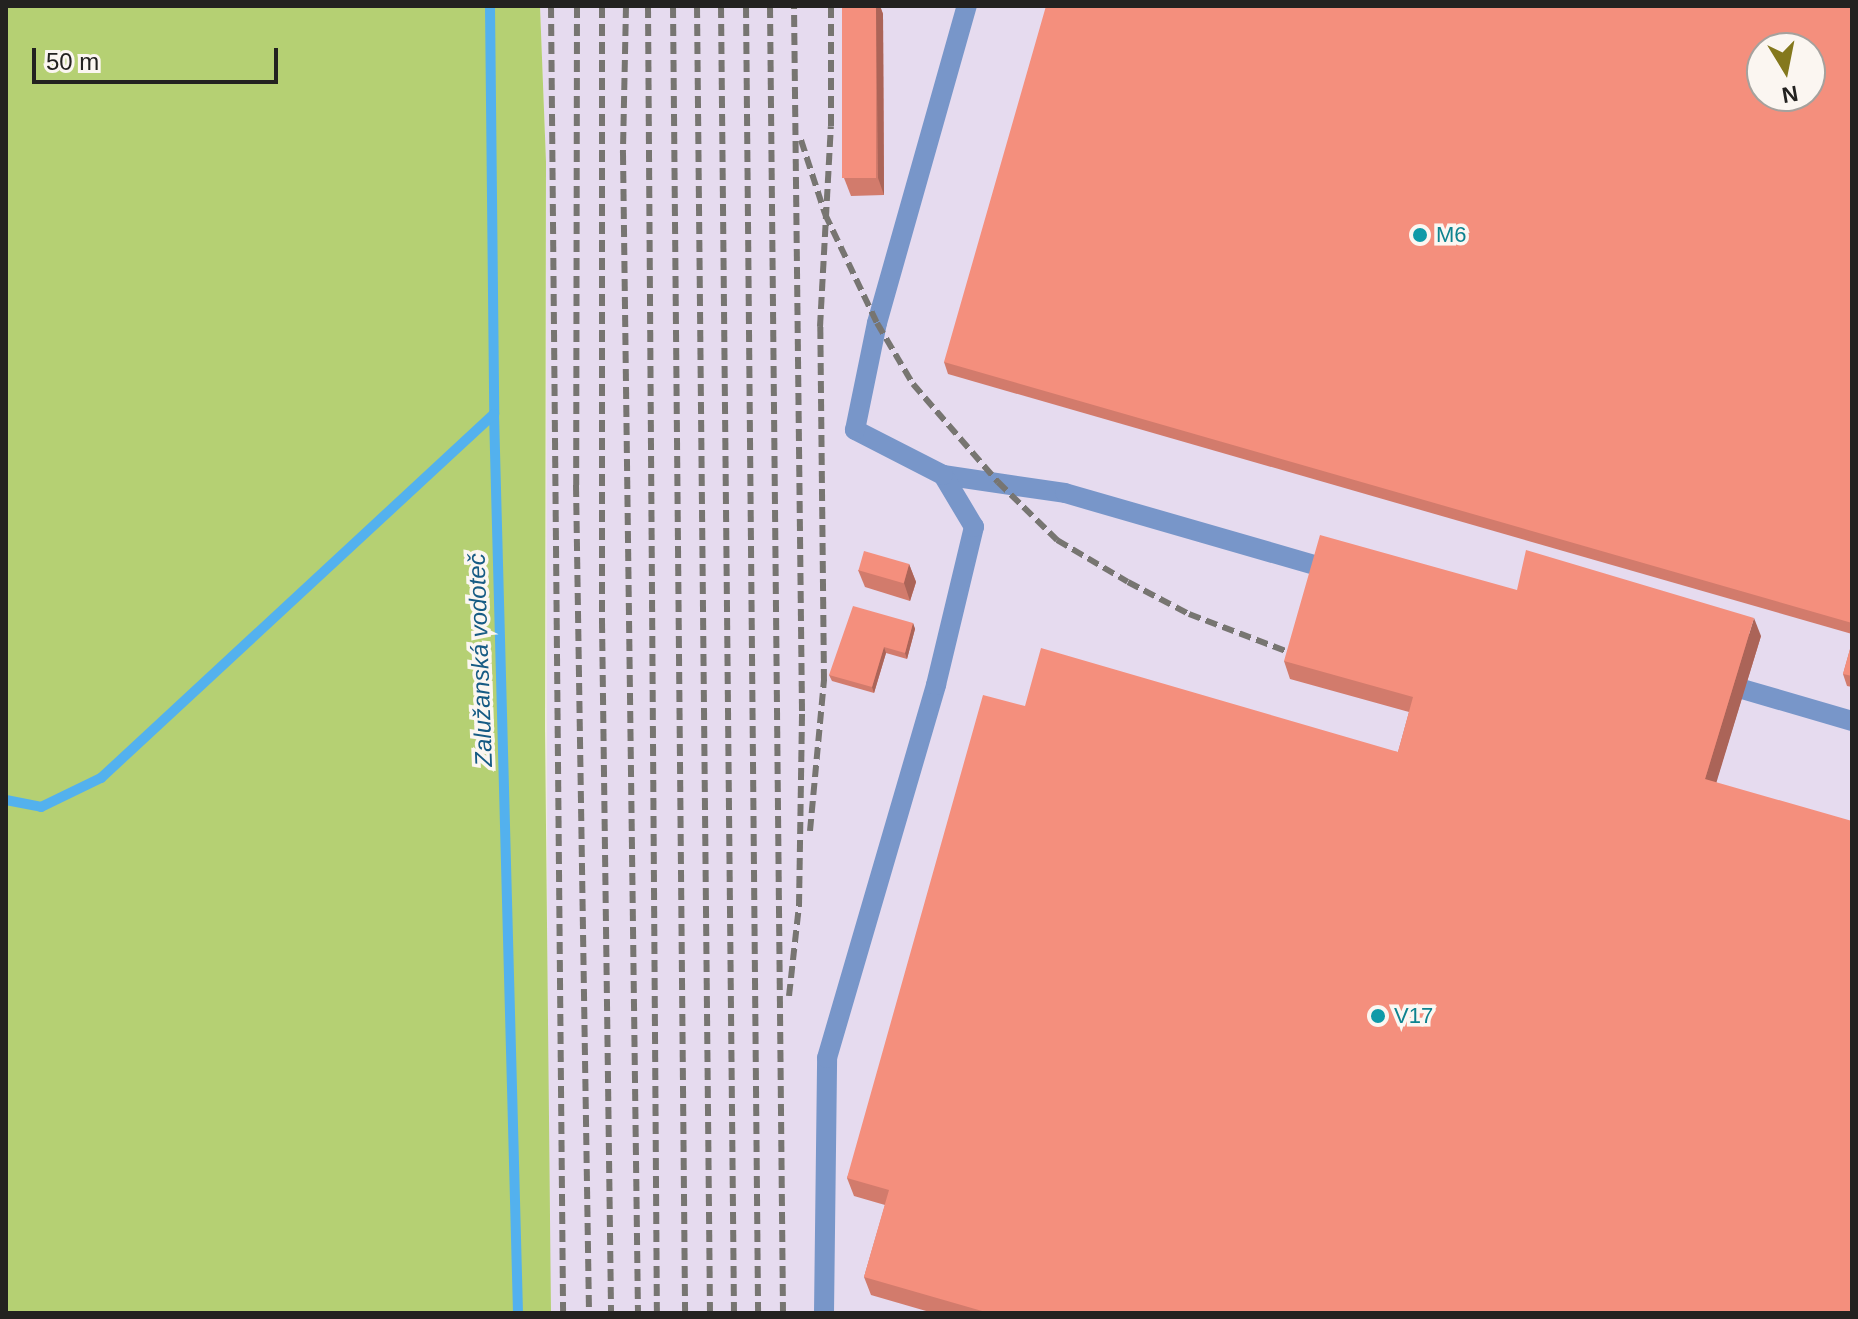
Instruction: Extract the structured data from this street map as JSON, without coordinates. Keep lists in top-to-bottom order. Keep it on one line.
{"water":["Zalužanská vodoteč"],"places":["M6","V17"],"scale_bar":"50 m","north":"bottom"}
